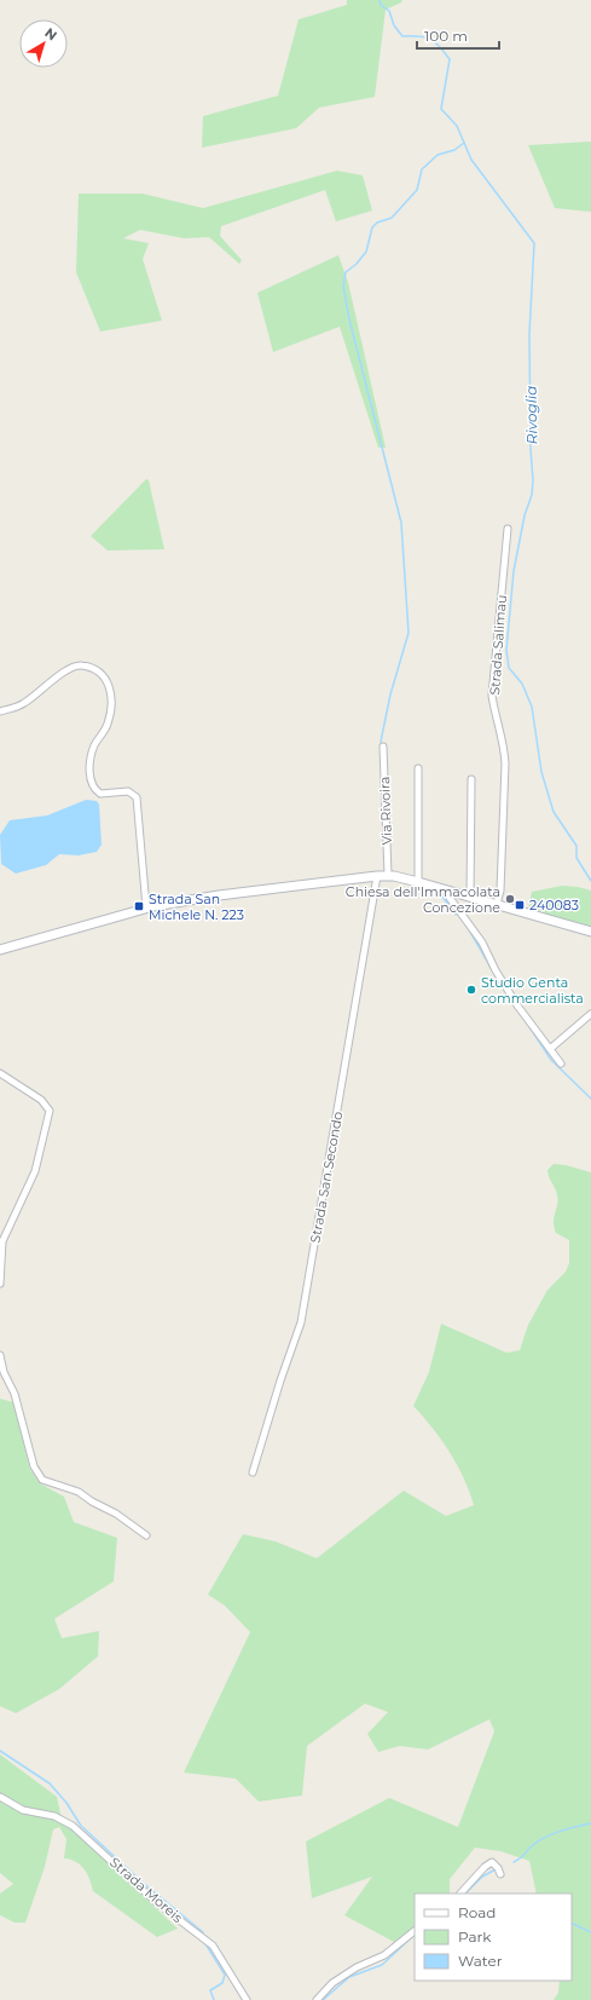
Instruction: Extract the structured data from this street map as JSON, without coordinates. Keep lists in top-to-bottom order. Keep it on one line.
{"streets":{"street":["Strada Salimau","Via Rivoira","Strada San Secondo","Strada Moreis"]},"water":["Rivoglia"],"places":{"other":["Chiesa dell′Immacolata Concezione","Studio Genta commercialista"],"transit":["240083","Strada San Michele N. 223"]},"legend":["Road","Park","Water"],"scale_bar":"100 m","north":"top right"}
